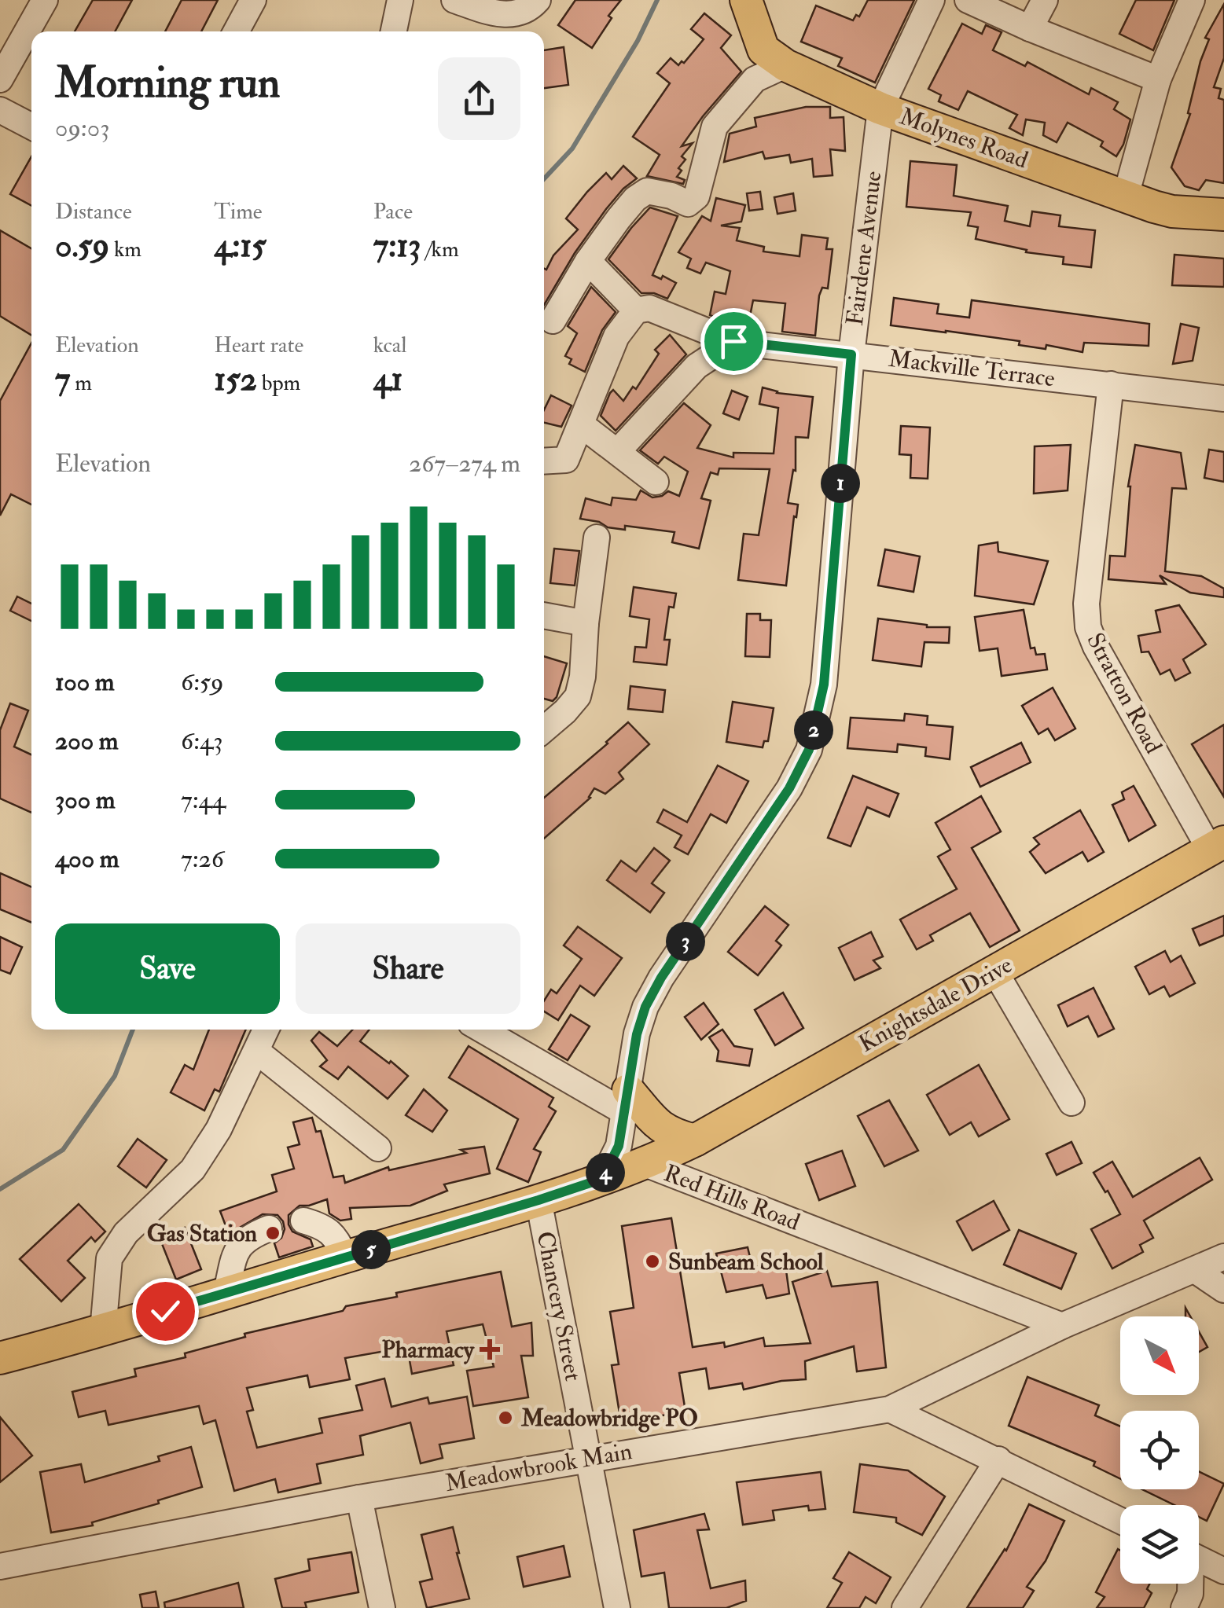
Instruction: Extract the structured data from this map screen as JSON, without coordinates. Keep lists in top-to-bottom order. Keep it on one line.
{"streets":{"main road":["Molynes Road","Knightsdale Drive","Red Hills Road"],"street":["Fairdene Avenue","Mackville Terrace","Stratton Road","Chancery Street","Meadowbrook Main"]},"crossings":[["Molynes Road","Fairdene Avenue"],["Fairdene Avenue","Mackville Terrace"],["Fairdene Avenue","Red Hills Road"],["Mackville Terrace","Stratton Road"],["Stratton Road","Knightsdale Drive"],["Knightsdale Drive","Red Hills Road"],["Red Hills Road","Chancery Street"],["Red Hills Road","Meadowbrook Main"],["Chancery Street","Meadowbrook Main"]],"places":{"other":["Gas Station","Sunbeam School","Meadowbridge PO"],"health":["Pharmacy"]},"north":"bottom right","page":{"heading":["Morning run","09:03"],"stats":[["Distance","0.59 km"],["Time","4:15"],["Pace","7:13 /km"],["Elevation","7 m"],["Heart rate","152 bpm"],["kcal","41"]],"chart":["Elevation","267–274 m"],"pins":["1","2","3","4","5"],"list":[{"name":"100 m","note":"6:59"},{"name":"200 m","note":"6:43"},{"name":"300 m","note":"7:44"},{"name":"400 m","note":"7:26"}],"buttons":["Save","Share"]}}
